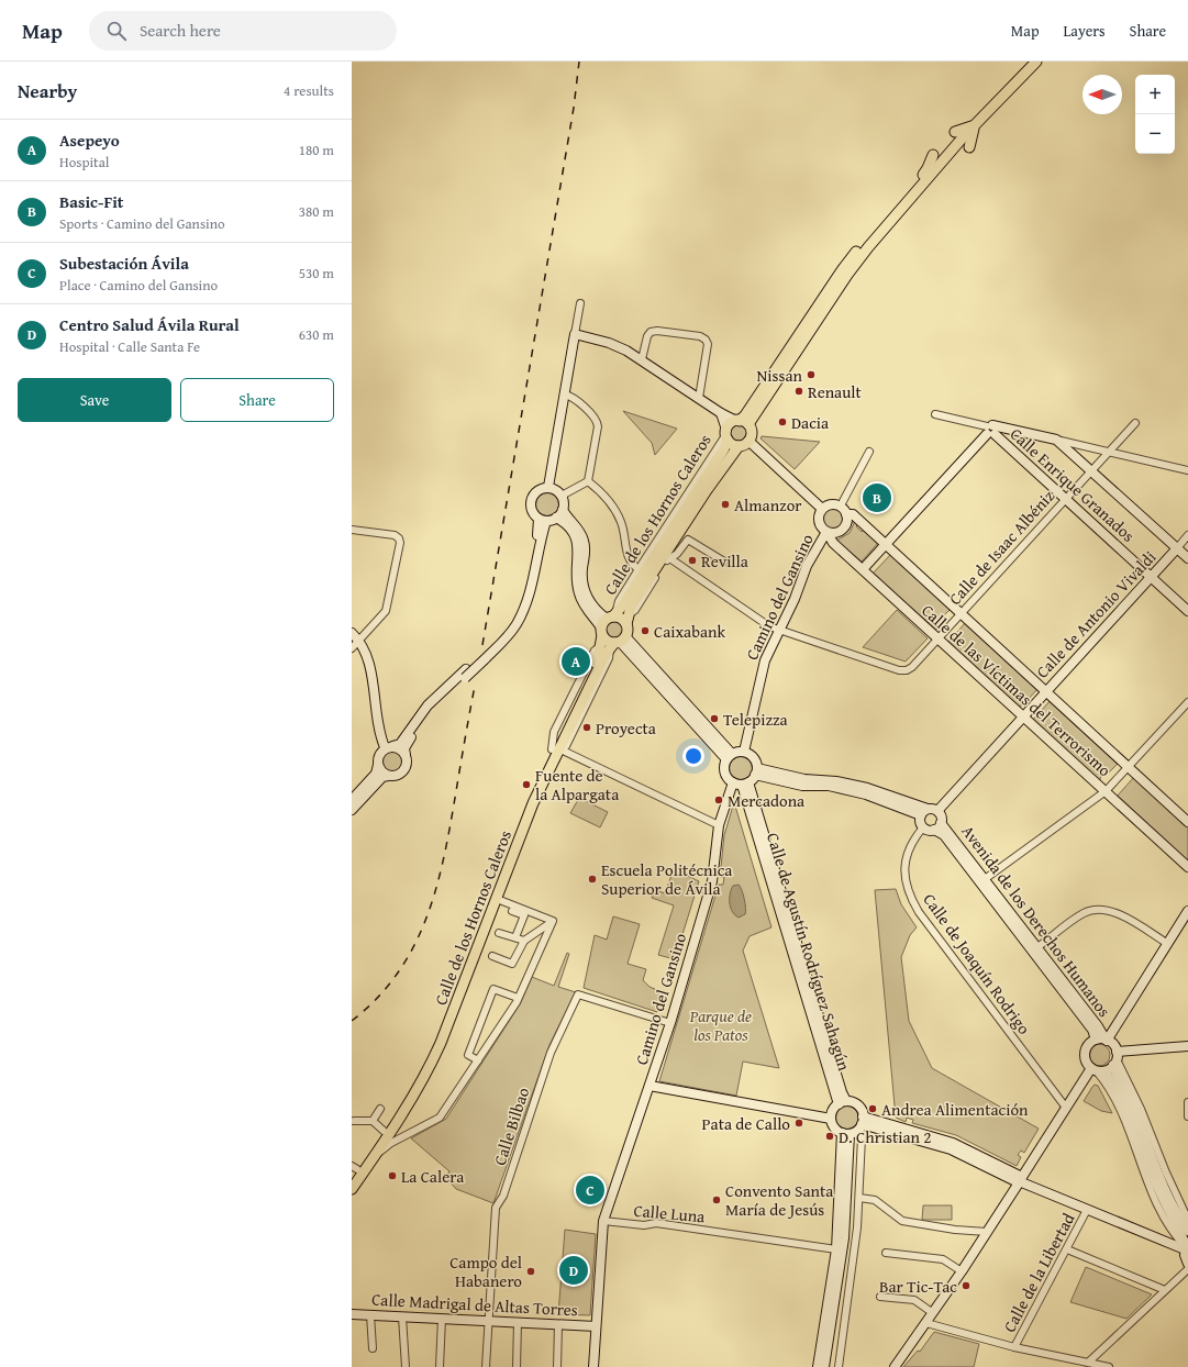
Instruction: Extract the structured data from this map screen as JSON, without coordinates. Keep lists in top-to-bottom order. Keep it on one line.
{"streets":{"main road":["Calle de los Hornos Caleros"],"street":["Calle Enrique Granados","Calle de Isaac Albéniz","Camino del Gansino","Calle de Antonio Vivaldi","Calle de las Víctimas del Terrorismo","Avenida de los Derechos Humanos","Calle de Agustín Rodríguez Sahagún","Calle de Joaquín Rodrigo","Calle Bilbao","Calle Luna","Calle de la Libertad","Calle Madrigal de Altas Torres"]},"crossings":[["Calle Enrique Granados","Calle de Isaac Albéniz"],["Calle Enrique Granados","Calle de Antonio Vivaldi"],["Calle de los Hornos Caleros","Calle de Isaac Albéniz"],["Calle de Isaac Albéniz","Camino del Gansino"],["Calle de Isaac Albéniz","Calle de las Víctimas del Terrorismo"],["Camino del Gansino","Calle de las Víctimas del Terrorismo"],["Camino del Gansino","Calle de Agustín Rodríguez Sahagún"],["Camino del Gansino","Calle Bilbao"],["Camino del Gansino","Calle Luna"],["Camino del Gansino","Calle Madrigal de Altas Torres"],["Calle de Antonio Vivaldi","Calle de las Víctimas del Terrorismo"],["Calle de Antonio Vivaldi","Avenida de los Derechos Humanos"],["Calle de Antonio Vivaldi","Calle de Joaquín Rodrigo"],["Avenida de los Derechos Humanos","Calle de Joaquín Rodrigo"],["Calle Bilbao","Calle Madrigal de Altas Torres"]],"parks":["Parque de los Patos"],"places":["Nissan","Renault","Dacia","Almanzor","Revilla","Caixabank","Telepizza","Proyecta","Fuente de la Alpargata","Mercadona","Escuela Politécnica Superior de Ávila","Andrea Alimentación","Pata de Callo","D. Christian 2","La Calera","Convento Santa María de Jesús","Campo del Habanero","Bar Tic-Tac"],"north":"left","page":{"header":"Map","search":"Search here","nav":["Map","Layers","Share"],"heading":["Nearby","4 results"],"map_buttons":["+","−"],"list":[{"mark":"A","name":"Asepeyo","note":"Hospital","value":"180 m"},{"mark":"B","name":"Basic-Fit","note":"Sports · Camino del Gansino","value":"380 m"},{"mark":"C","name":"Subestación Ávila","note":"Place · Camino del Gansino","value":"530 m"},{"mark":"D","name":"Centro Salud Ávila Rural","note":"Hospital · Calle Santa Fe","value":"630 m"}],"buttons":["Save","Share"],"pins":["B","A","C","D"]}}
